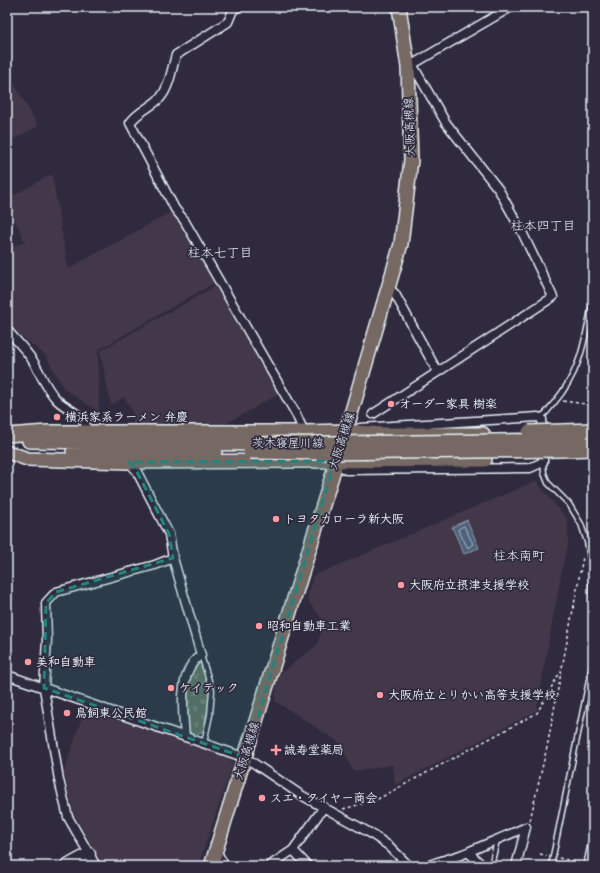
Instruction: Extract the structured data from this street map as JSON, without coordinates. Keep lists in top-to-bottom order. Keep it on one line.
{"streets":{"main road":["大阪高槻線","茨木寝屋川線"]},"districts":["柱本四丁目","柱本七丁目","柱本南町"],"places":{"other":["オーダー家具 樹楽","横浜家系ラーメン 弁慶","トヨタカローラ新大阪","大阪府立摂津支援学校","昭和自動車工業","美和自動車","ケイテック","大阪府立とりかい高等支援学校","鳥飼東公民館","スエ・タイヤー商会"],"health":["誠寿堂薬局"]}}
